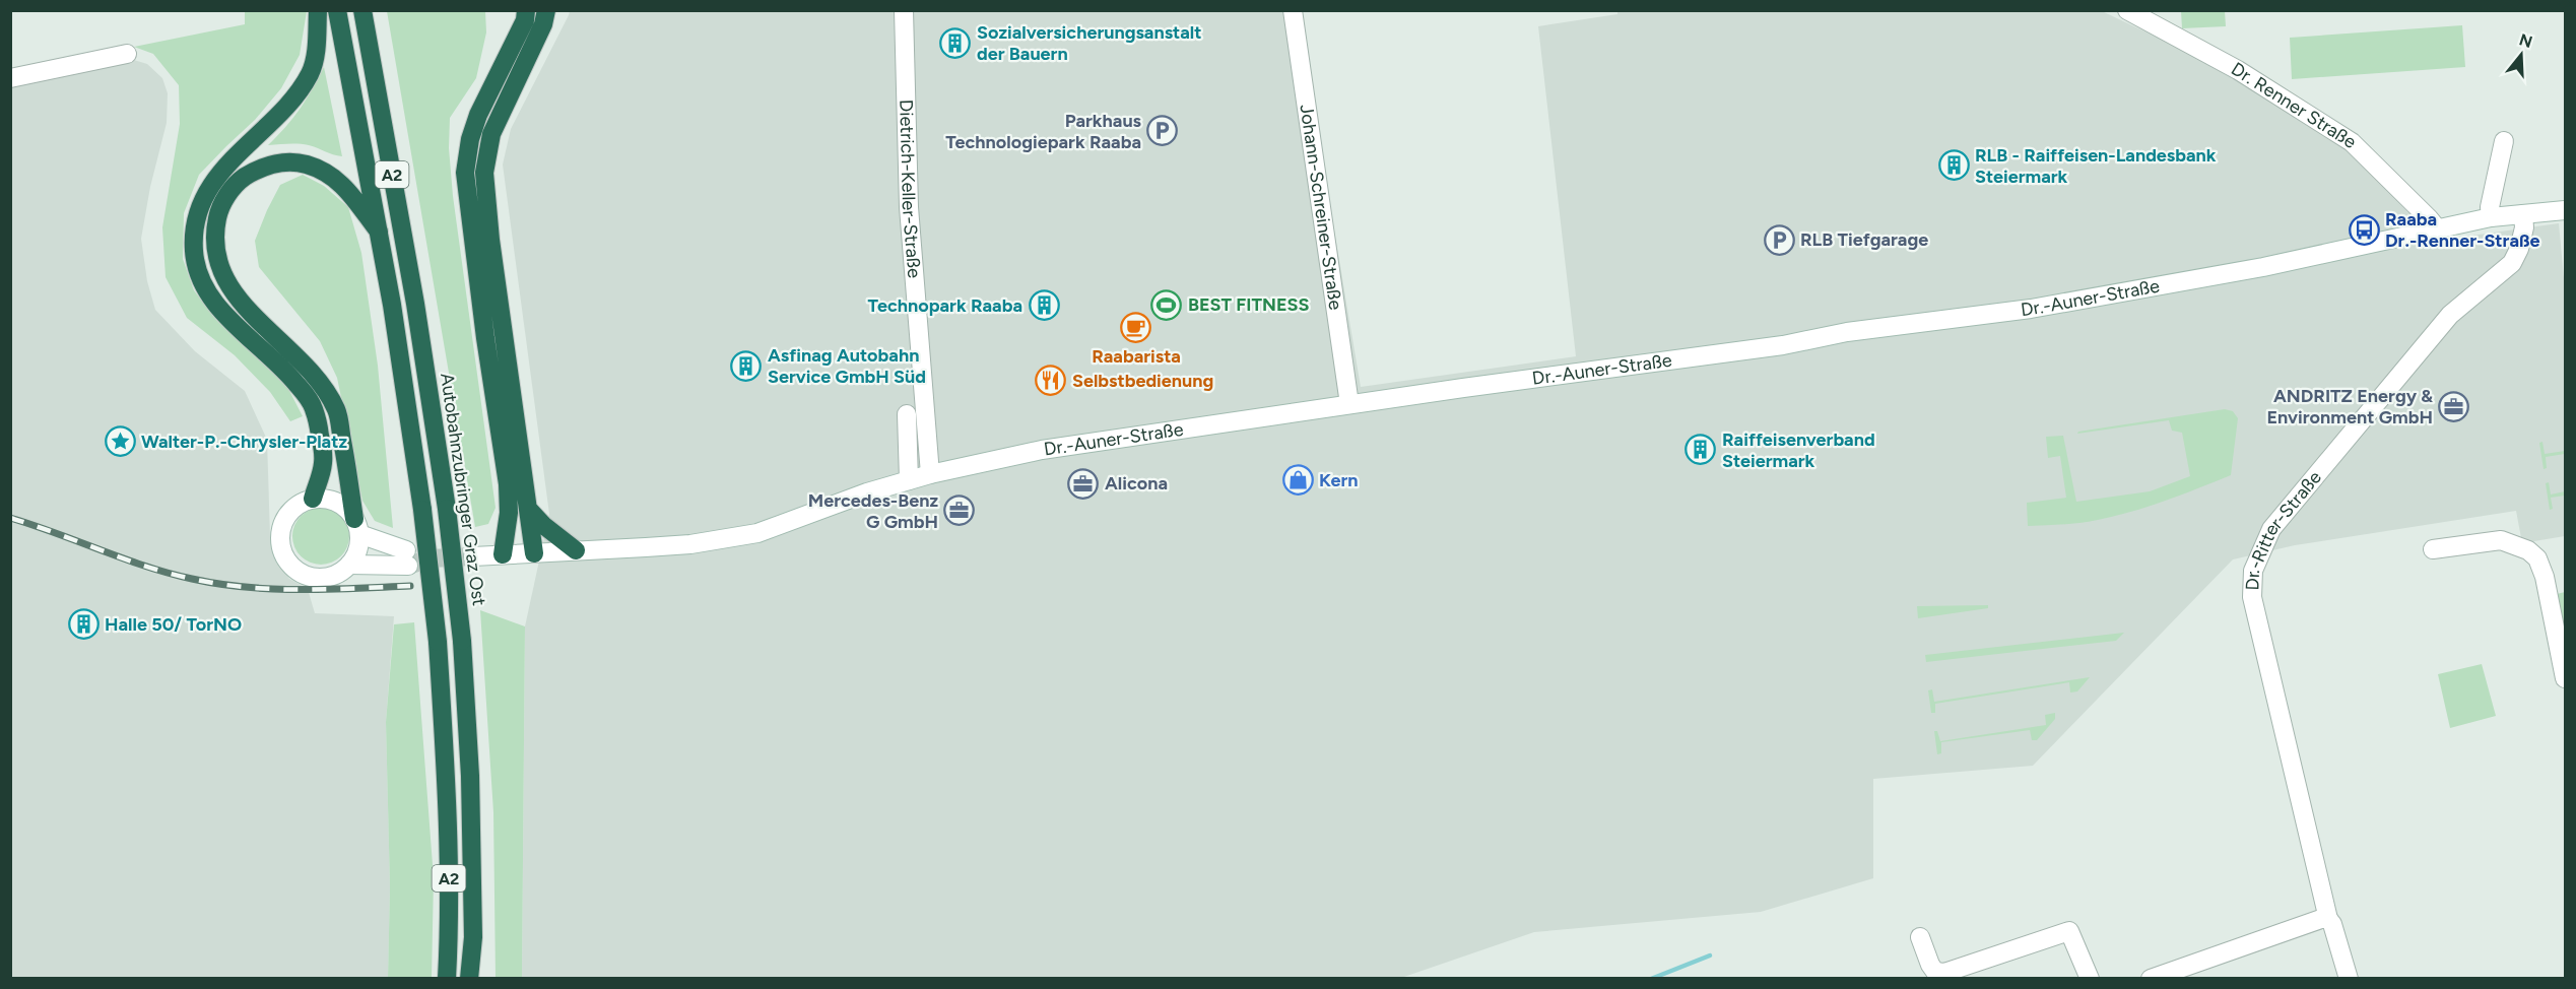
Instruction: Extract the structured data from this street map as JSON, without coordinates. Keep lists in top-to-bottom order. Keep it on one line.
{"streets":{"highway":["A2","Autobahnzubringer Graz Ost"],"street":["Dr. Renner Straße","Dietrich-Keller-Straße","Johann-Schreiner-Straße","Dr.-Auner-Straße","Dr.-Ritter-Straße"]},"crossings":[["Dr. Renner Straße","Dr.-Auner-Straße"],["Dietrich-Keller-Straße","Dr.-Auner-Straße"],["Johann-Schreiner-Straße","Dr.-Auner-Straße"],["Dr.-Auner-Straße","Dr.-Ritter-Straße"]],"places":{"building":["Sozialversicherungsanstalt der Bauern","RLB - Raiffeisen-Landesbank Steiermark","Technopark Raaba","Asfinag Autobahn Service GmbH Süd","Raiffeisenverband Steiermark","Halle 50/ TorNO"],"parking":["Parkhaus Technologiepark Raaba","RLB Tiefgarage"],"bus stop":["Raaba Dr.-Renner-Straße"],"sports":["BEST FITNESS"],"cafe":["Raabarista"],"restaurant":["Selbstbedienung"],"office":["ANDRITZ Energy & Environment GmbH","Alicona","Mercedes-Benz G GmbH"],"place":["Walter-P.-Chrysler-Platz"],"shop":["Kern"]},"north":"top"}
